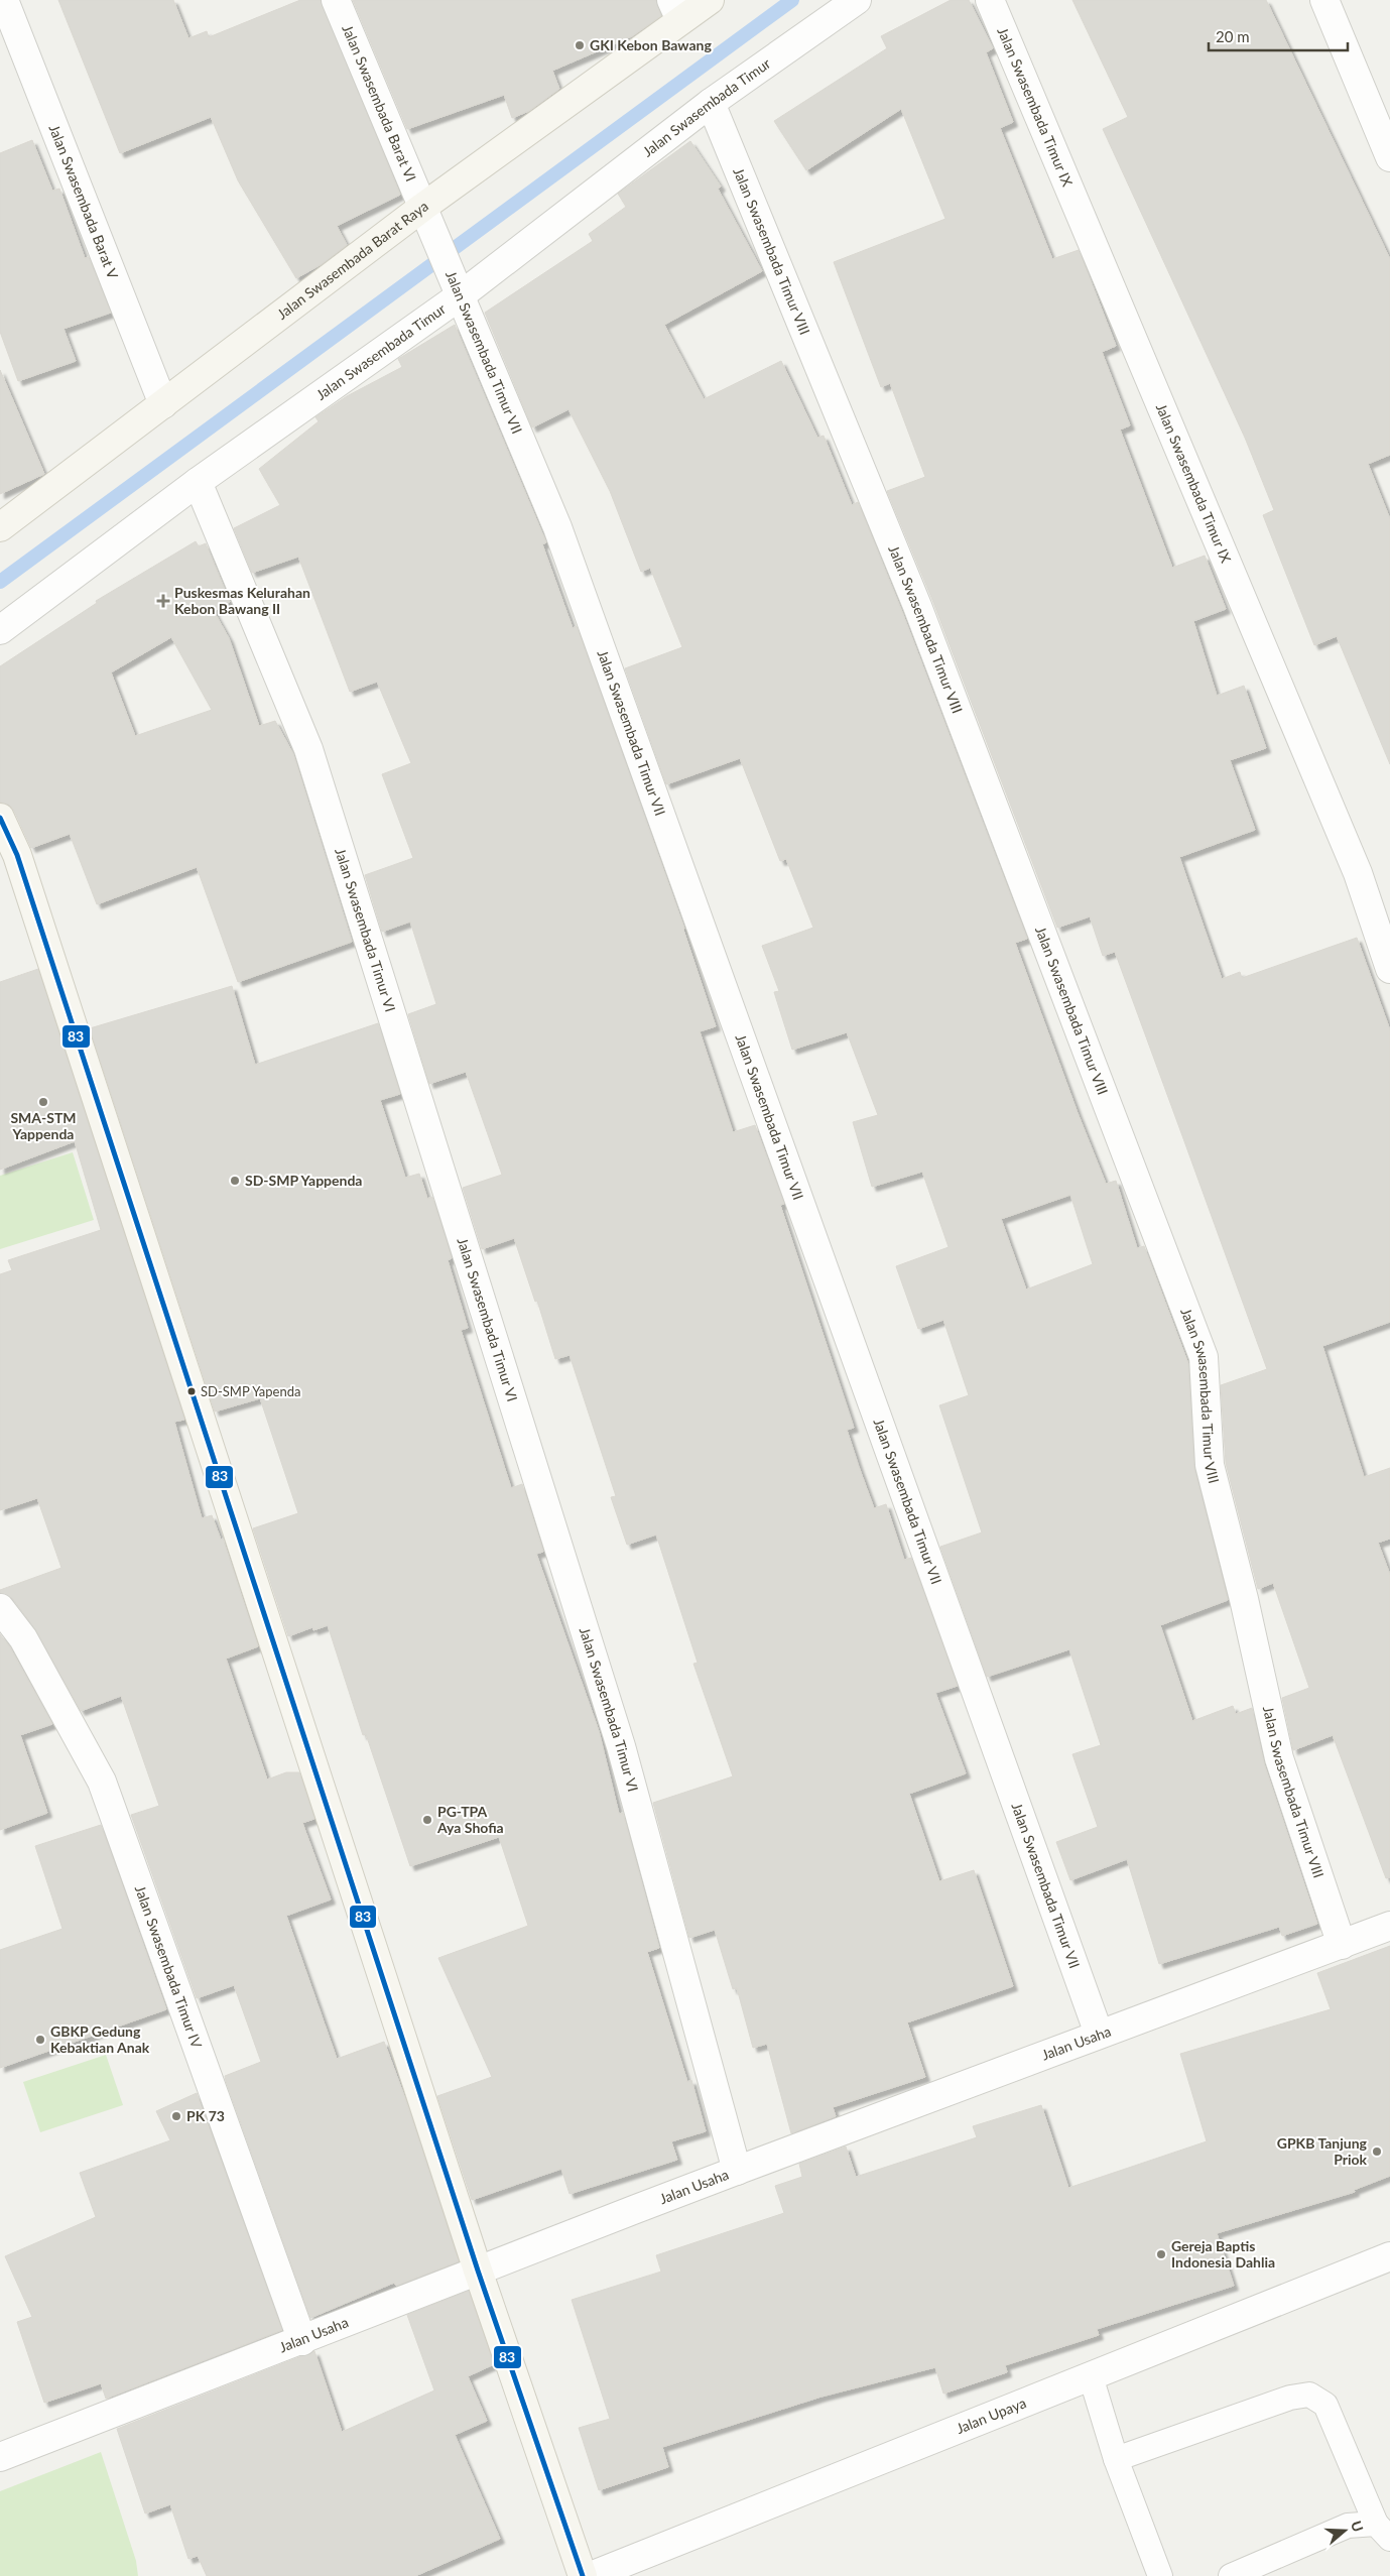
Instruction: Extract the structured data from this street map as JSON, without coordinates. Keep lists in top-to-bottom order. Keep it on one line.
{"streets":{"street":["Jalan Swasembada Barat VI","Jalan Swasembada Timur IX","Jalan Swasembada Timur","Jalan Swasembada Barat V","Jalan Swasembada Timur VIII","Jalan Swasembada Barat Raya","Jalan Swasembada Timur VII","Jalan Swasembada Timur VI","Jalan Swasembada Timur IV","Jalan Usaha","Jalan Upaya"]},"crossings":[["Jalan Swasembada Barat VI","Jalan Swasembada Barat Raya"],["Jalan Swasembada Barat VI","Jalan Swasembada Timur VII"],["Jalan Swasembada Timur","Jalan Swasembada Timur VIII"],["Jalan Swasembada Timur","Jalan Swasembada Timur VII"],["Jalan Swasembada Timur","Jalan Swasembada Timur VI"],["Jalan Swasembada Barat V","Jalan Swasembada Barat Raya"],["Jalan Swasembada Timur VIII","Jalan Usaha"],["Jalan Swasembada Barat Raya","Jalan Swasembada Timur VII"],["Jalan Swasembada Timur VII","Jalan Usaha"],["Jalan Swasembada Timur VI","Jalan Usaha"],["Jalan Swasembada Timur IV","Jalan Usaha"]],"places":{"other":["GKI Kebon Bawang","SMA-STM Yappenda","SD-SMP Yappenda","SD-SMP Yapenda","PG-TPA Aya Shofia","GBKP Gedung Kebaktian Anak","PK 73","GPKB Tanjung Priok","Gereja Baptis Indonesia Dahlia"],"health":["Puskesmas Kelurahan Kebon Bawang II"]},"lines":["transit line 83"],"scale_bar":"20 m","north":"right"}
